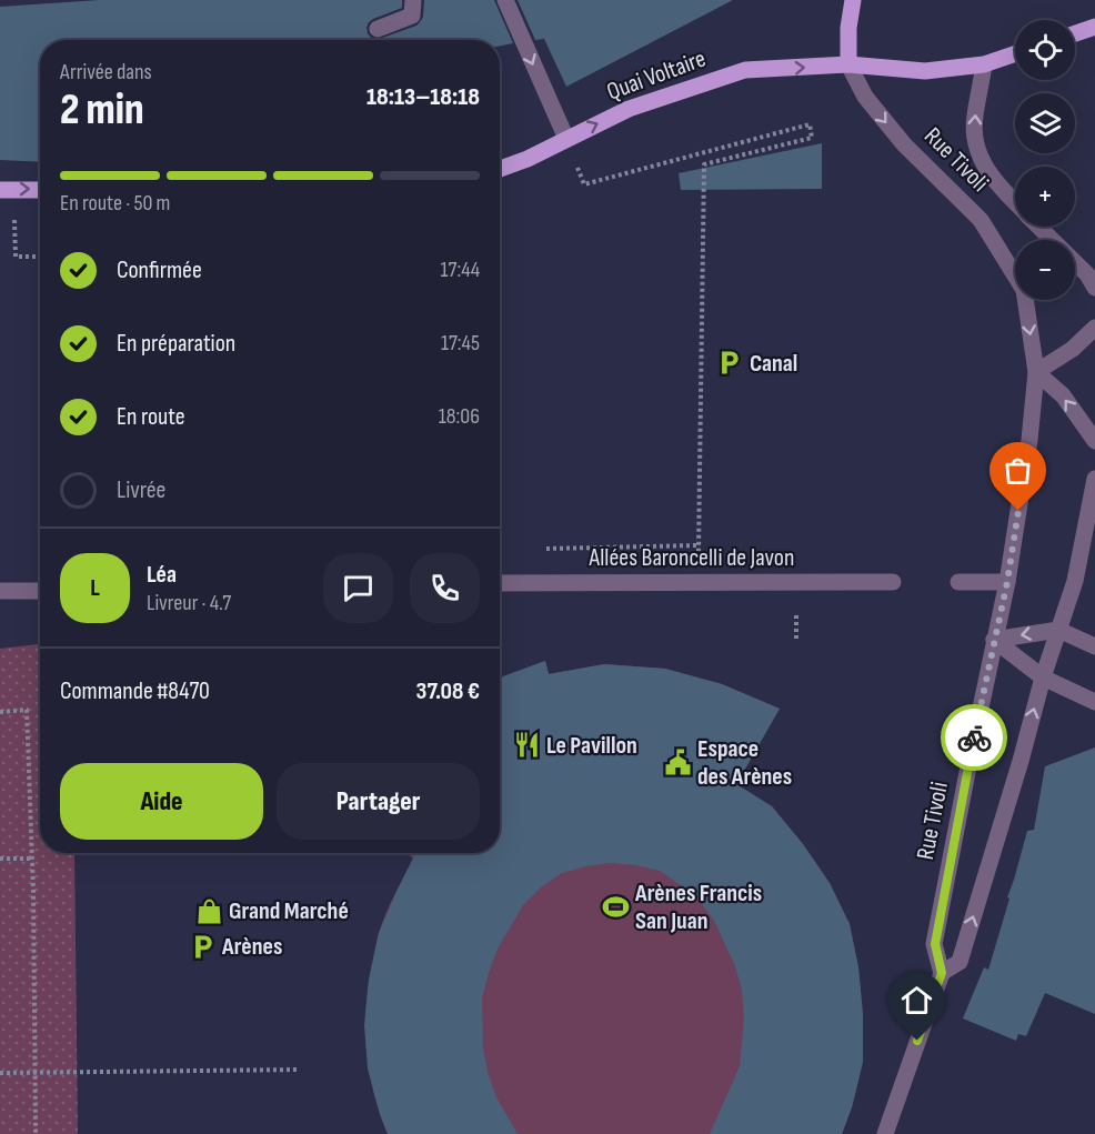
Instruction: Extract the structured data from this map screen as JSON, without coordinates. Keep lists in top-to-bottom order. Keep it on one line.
{"streets":{"main road":["Quai Voltaire"],"street":["Rue Tivoli","Allées Baroncelli de Javon"]},"crossings":[["Quai Voltaire","Rue Tivoli"]],"one_way":["Quai Voltaire"],"places":{"parking":["Canal","Arènes"],"restaurant":["Le Pavillon"],"public building":["Espace des Arènes"],"sports":["Arènes Francis San Juan"],"shop":["Grand Marché"]},"page":{"map_buttons":["+","−"],"heading":["2 min","Arrivée dans","18:13–18:18"],"panel":["Léa","Livreur · 4.7","Commande #8470","37.08 €"],"bar":"En route · 50 m","list":[["Confirmée","17:44"],["En préparation","17:45"],["En route","18:06"],"Livrée"],"round":"L","buttons":["Aide","Partager"]}}
